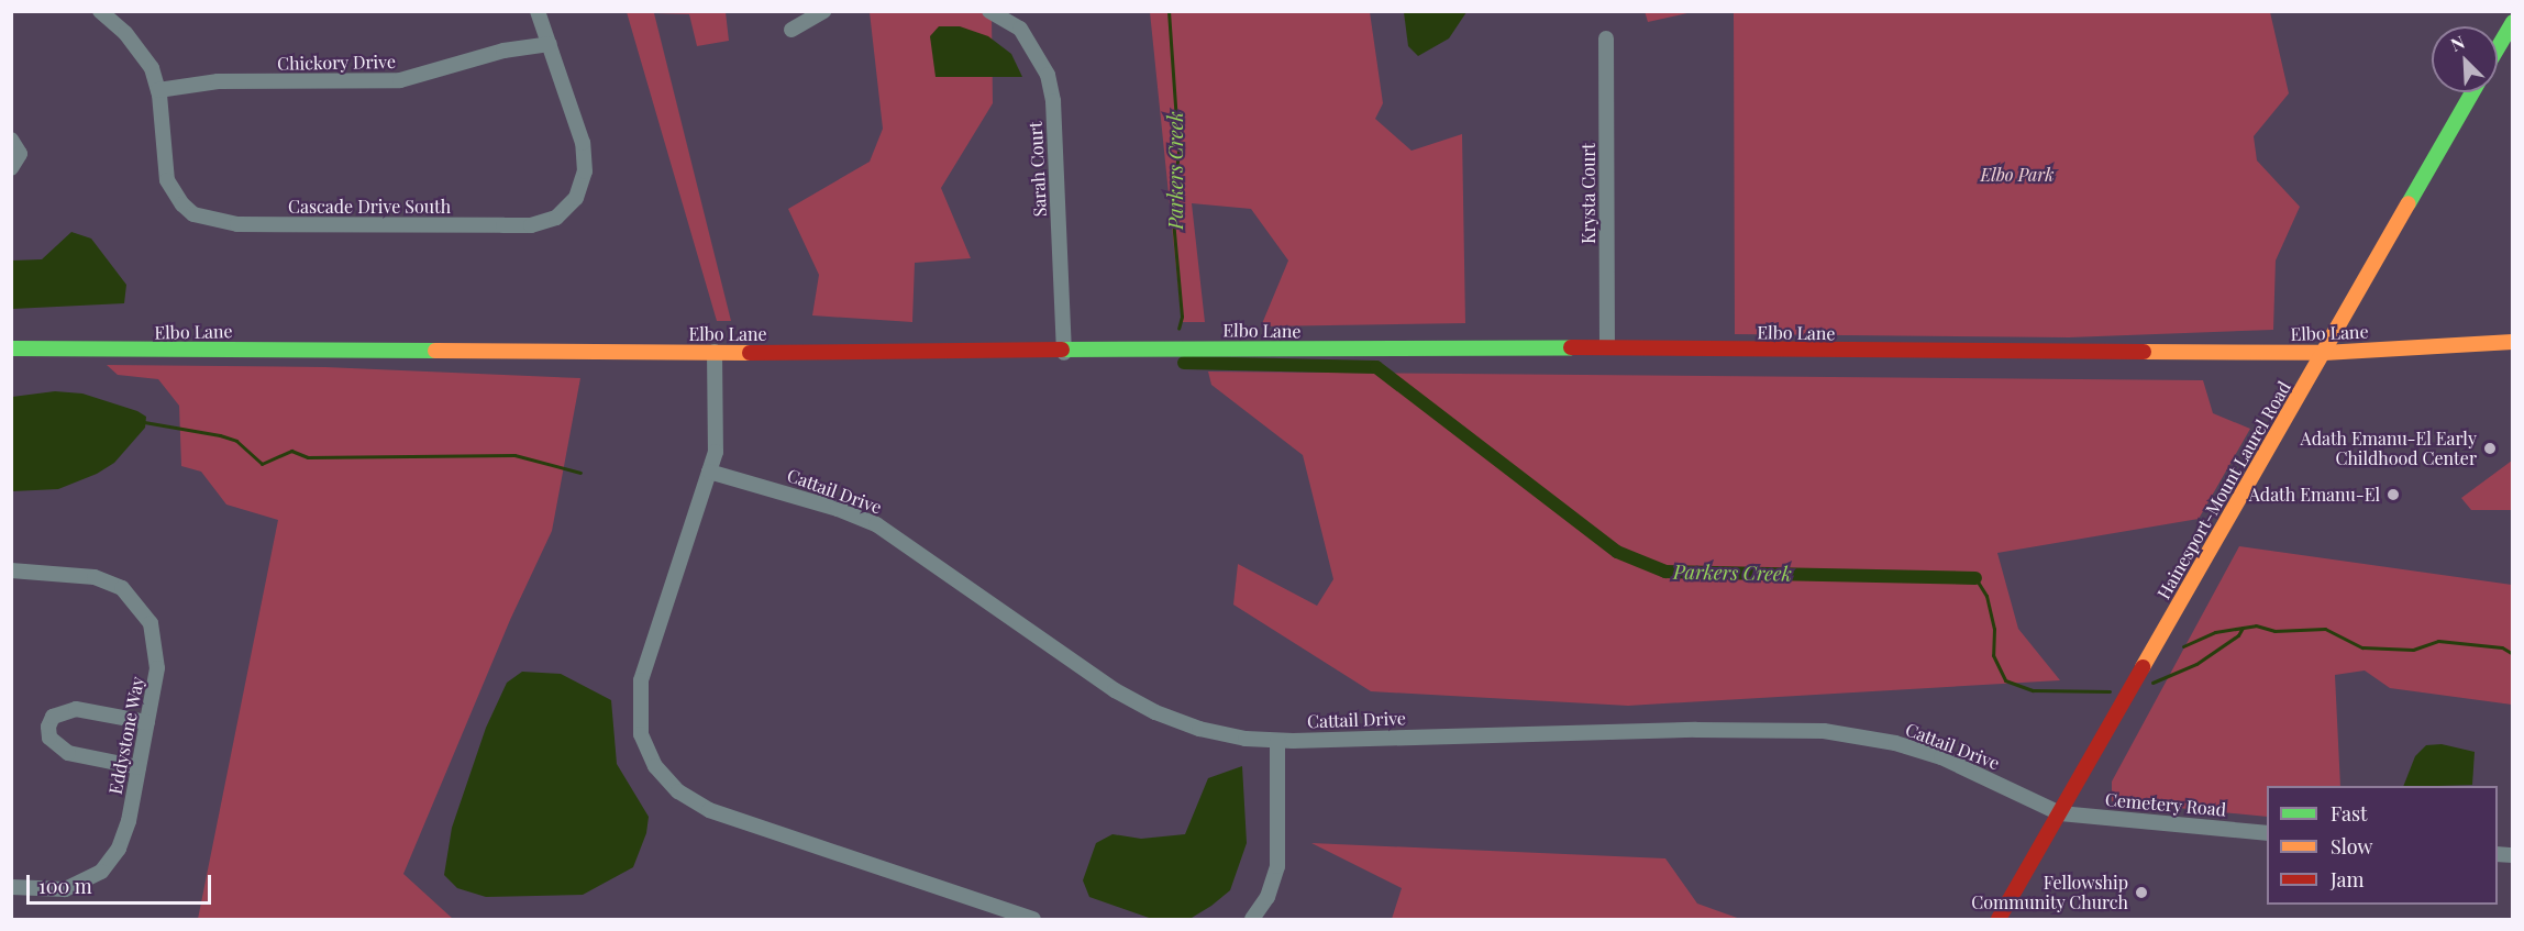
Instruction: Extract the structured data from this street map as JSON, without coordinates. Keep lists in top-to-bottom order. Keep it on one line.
{"streets":{"street":["Chickory Drive","Sarah Court","Krysta Court","Cascade Drive South","Elbo Lane","Hainesport-Mount Laurel Road","Cattail Drive","Eddystone Way","Cemetery Road"]},"crossings":[["Chickory Drive","Cascade Drive South"],["Sarah Court","Elbo Lane"],["Krysta Court","Elbo Lane"],["Elbo Lane","Hainesport-Mount Laurel Road"],["Hainesport-Mount Laurel Road","Cattail Drive"],["Hainesport-Mount Laurel Road","Cemetery Road"],["Cattail Drive","Cemetery Road"]],"water":["Parkers Creek"],"parks":["Elbo Park"],"places":["Adath Emanu-El Early Childhood Center","Adath Emanu-El","Fellowship Community Church"],"legend":["Fast","Slow","Jam"],"scale_bar":"100 m","north":"top left"}
